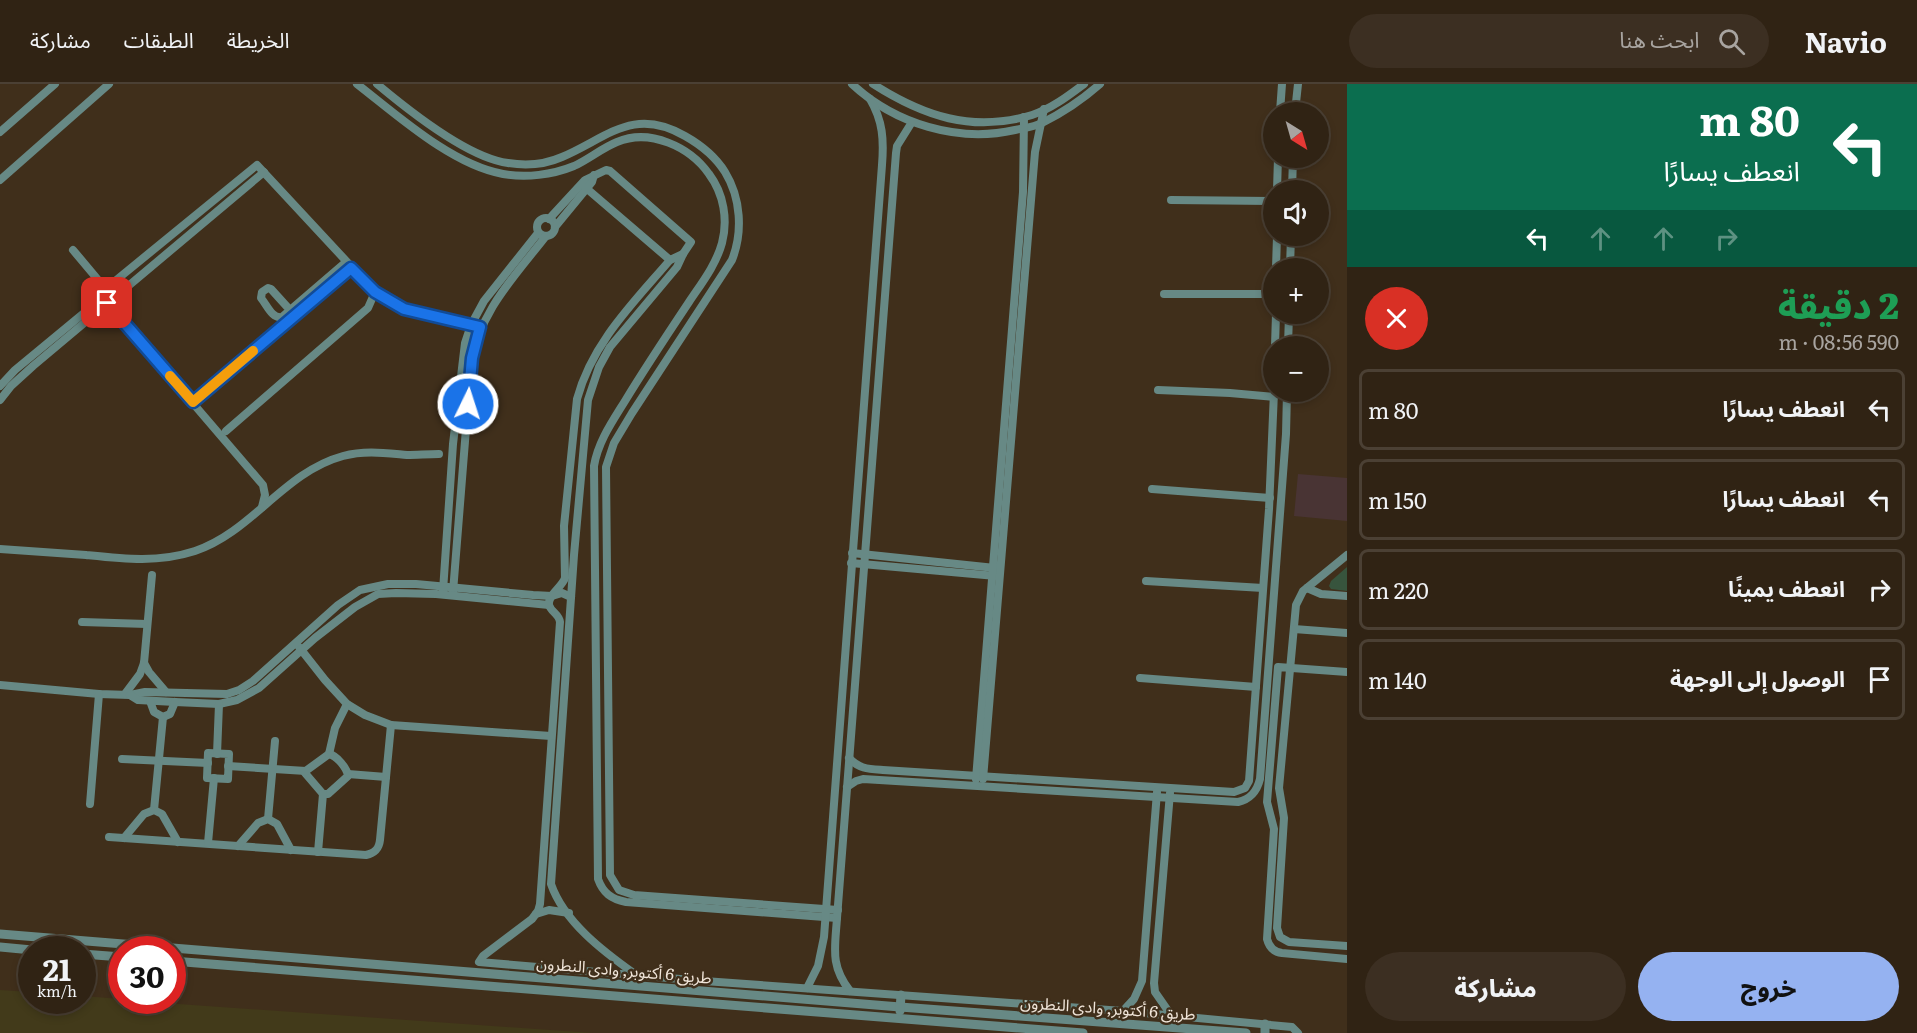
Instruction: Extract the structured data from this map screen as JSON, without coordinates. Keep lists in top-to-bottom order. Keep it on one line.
{"streets":{"street":["طريق 6 أكتوبر, وادى النطرون"]},"north":"bottom right","page":{"header":"Navio","search":"ابحث هنا","nav":["الخريطة","الطبقات","مشاركة"],"turn":["80 m","انعطف يسارًا"],"map_buttons":["+","−"],"heading":["2 دقيقة","590 m · 08:56"],"list":[{"name":"انعطف يسارًا","value":"80 m"},{"name":"انعطف يسارًا","value":"150 m"},{"name":"انعطف يمينًا","value":"220 m"},{"name":"الوصول إلى الوجهة","value":"140 m"}],"speed":"21 km/h","limit":"30","buttons":["خروج","مشاركة"]}}
